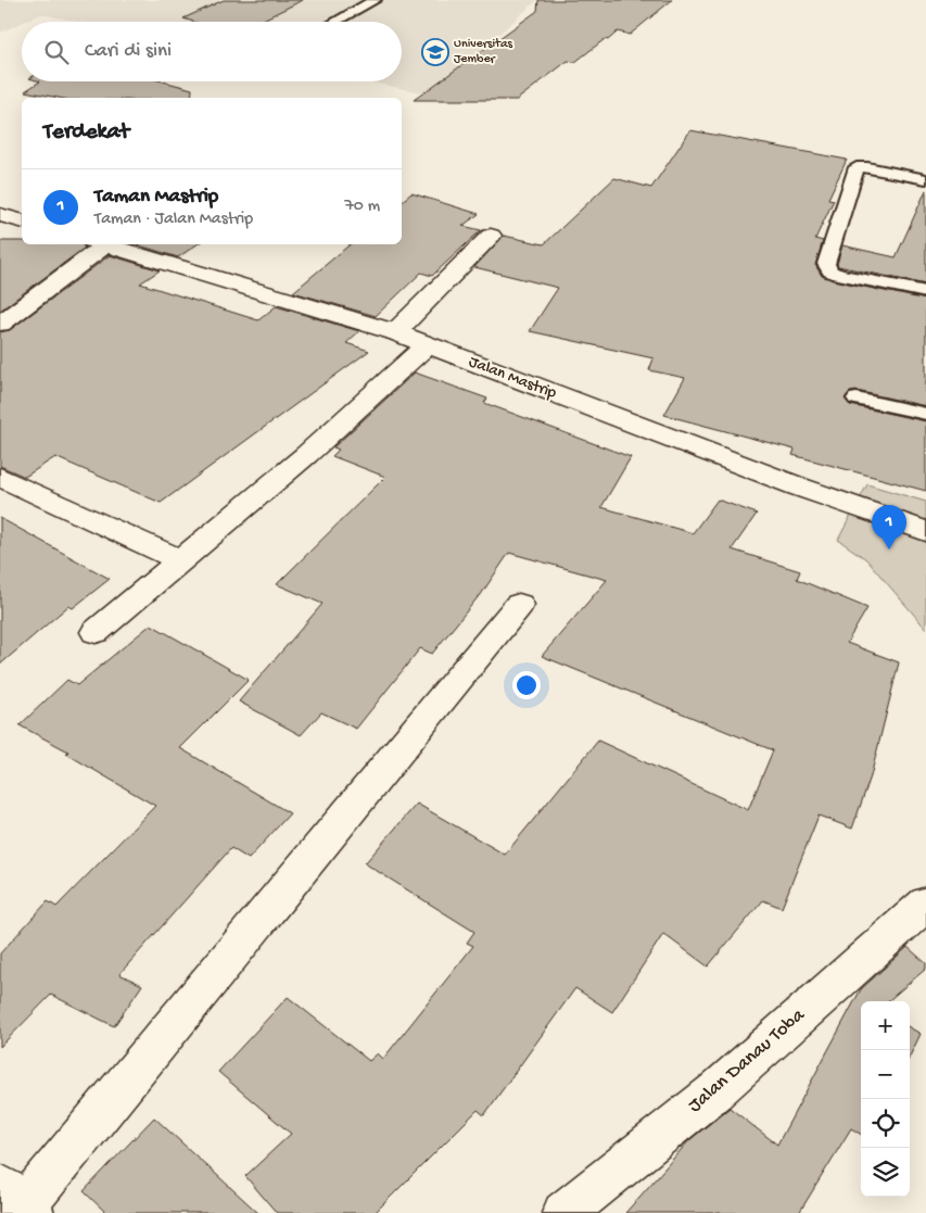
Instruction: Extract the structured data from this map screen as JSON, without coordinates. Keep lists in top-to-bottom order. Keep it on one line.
{"streets":{"street":["Jalan Mastrip","Jalan Danau Toba"]},"places":{"school or university":["Universitas Jember"]},"page":{"search":"Cari di sini","heading":"Terdekat","list":[{"mark":"1","name":"Taman Mastrip","note":"Taman · Jalan Mastrip","value":"70 m"}],"pins":"1","map_buttons":["+","−"]}}
